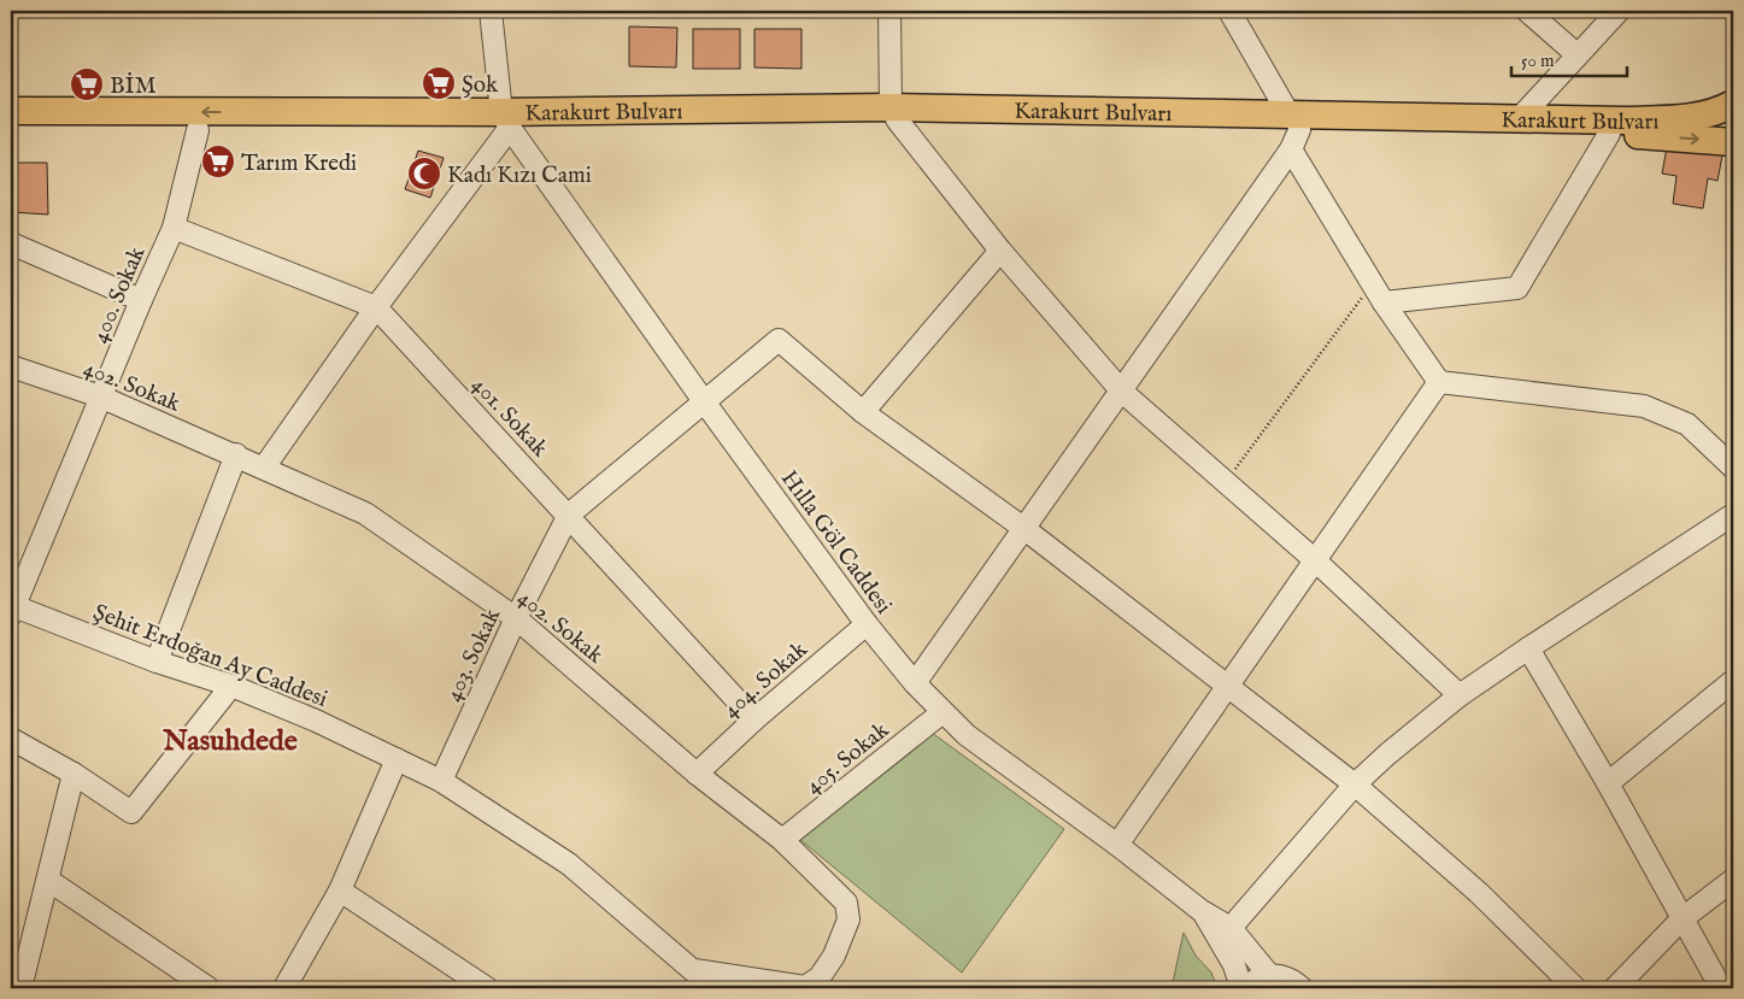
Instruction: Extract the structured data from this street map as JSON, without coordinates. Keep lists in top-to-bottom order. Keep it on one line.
{"streets":{"main road":["Karakurt Bulvarı"],"street":["400. Sokak","402. Sokak","401. Sokak","Hılla Göl Caddesi","Şehit Erdoğan Ay Caddesi","403. Sokak","404. Sokak","405. Sokak"]},"crossings":[["Karakurt Bulvarı","Hılla Göl Caddesi"],["400. Sokak","402. Sokak"],["400. Sokak","401. Sokak"],["400. Sokak","Şehit Erdoğan Ay Caddesi"],["402. Sokak","Şehit Erdoğan Ay Caddesi"],["402. Sokak","403. Sokak"],["402. Sokak","404. Sokak"],["402. Sokak","405. Sokak"],["401. Sokak","403. Sokak"],["401. Sokak","404. Sokak"],["Hılla Göl Caddesi","403. Sokak"],["Hılla Göl Caddesi","404. Sokak"],["Hılla Göl Caddesi","405. Sokak"],["Şehit Erdoğan Ay Caddesi","403. Sokak"]],"districts":["Nasuhdede"],"places":{"supermarket":["Şok","BİM","Tarım Kredi"],"mosque":["Kadı Kızı Cami"]},"scale_bar":"50 m"}
